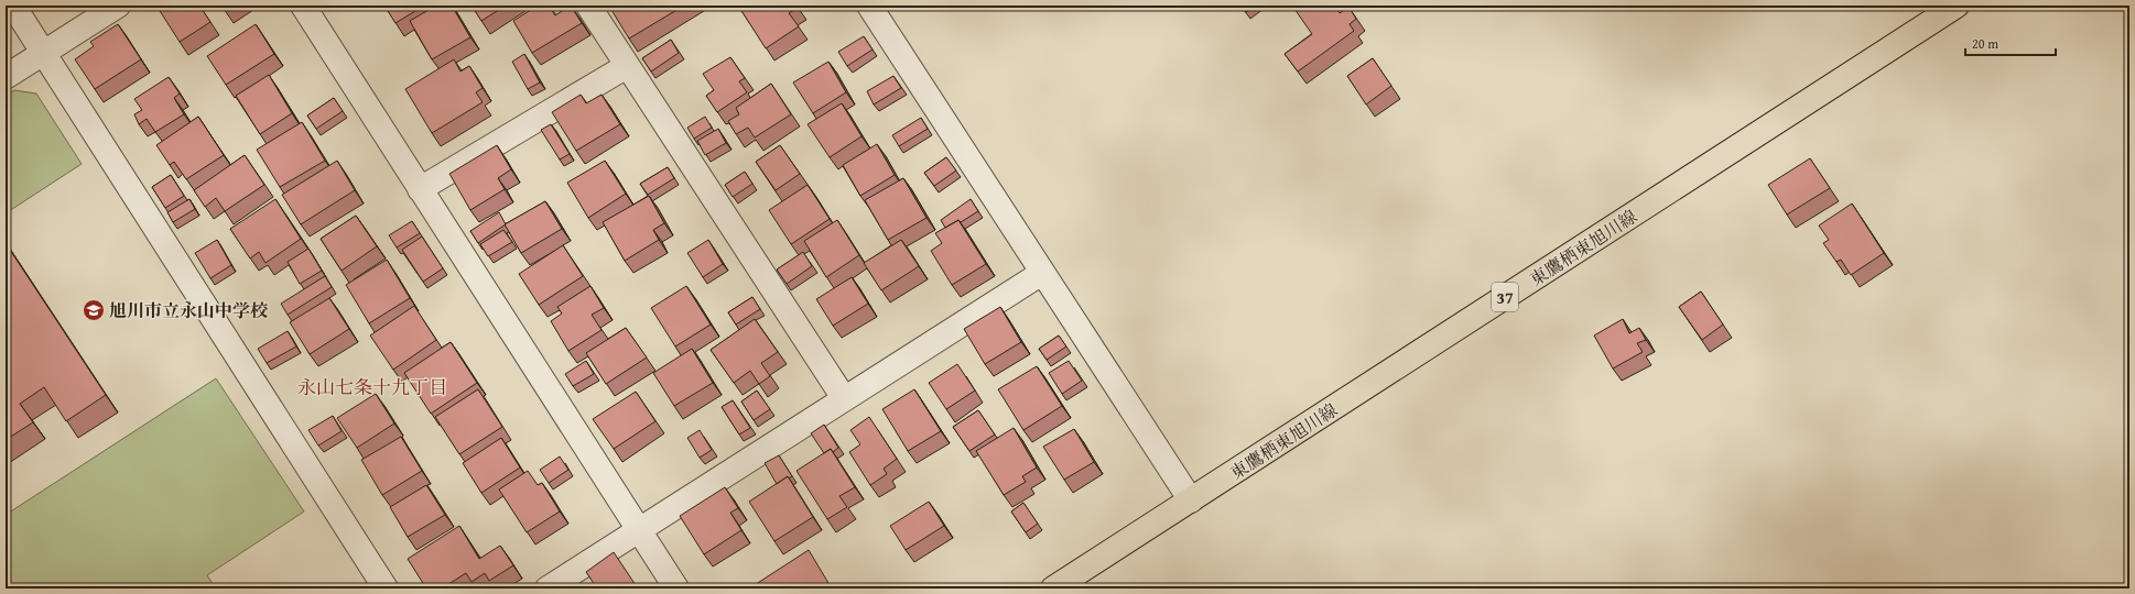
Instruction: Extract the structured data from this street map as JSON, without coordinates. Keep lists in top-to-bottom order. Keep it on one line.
{"streets":{"main road":["東鷹栖東旭川線","37"]},"districts":["永山七条十九丁目"],"places":{"school or university":["旭川市立永山中学校"]},"scale_bar":"20 m"}
